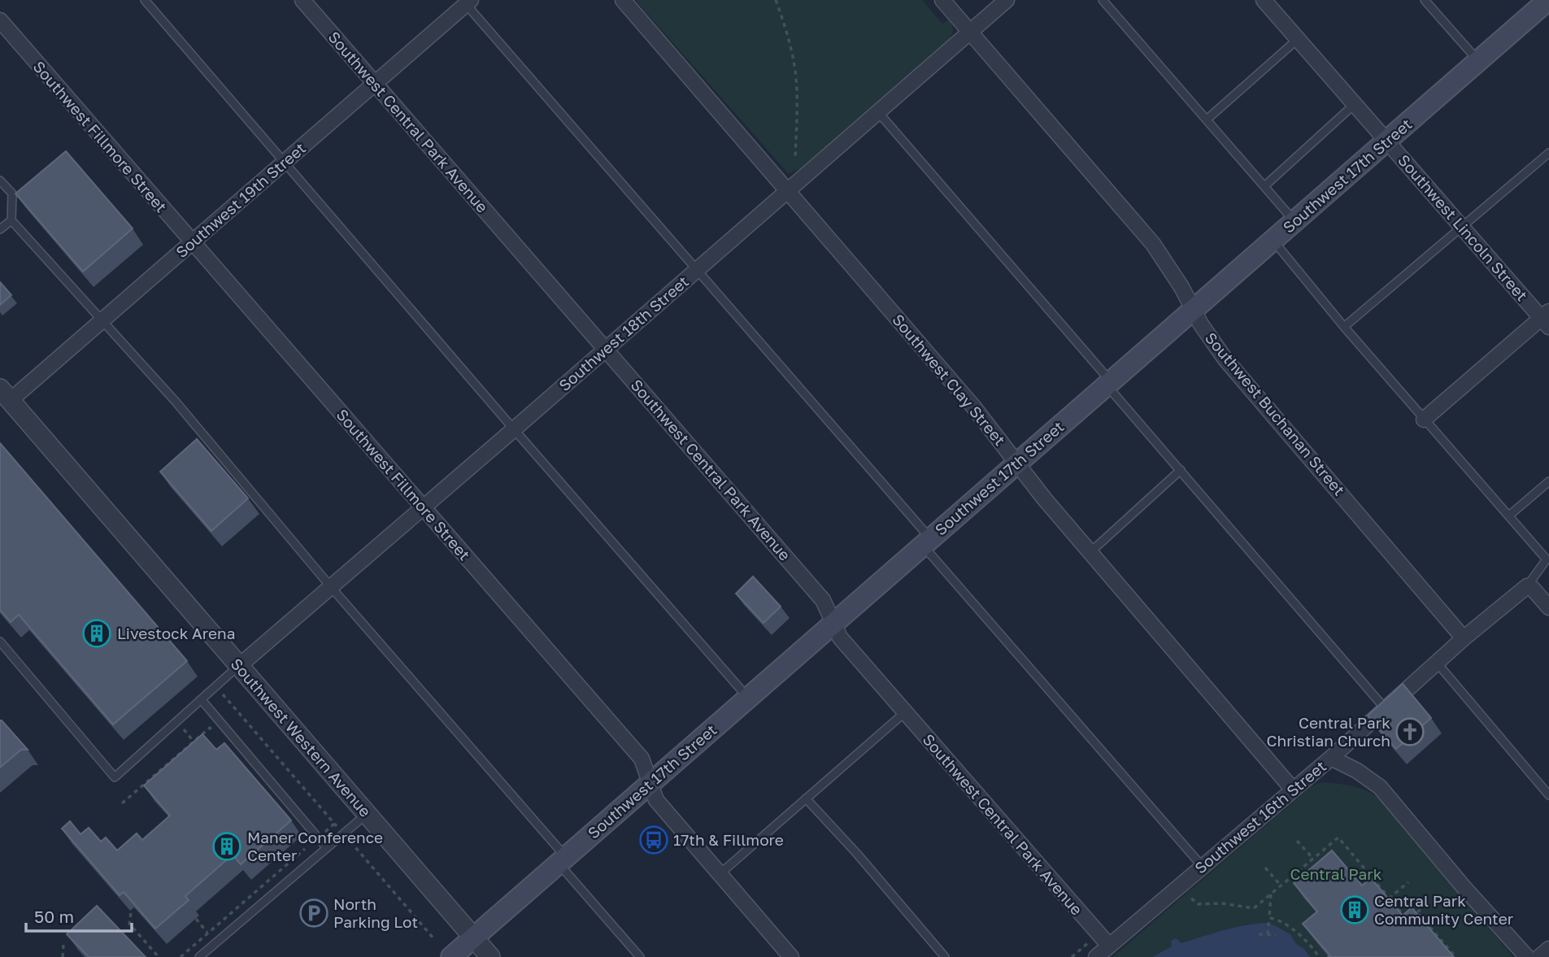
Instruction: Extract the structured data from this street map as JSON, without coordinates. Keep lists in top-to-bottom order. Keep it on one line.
{"streets":{"main road":["Southwest 17th Street"],"street":["Southwest Central Park Avenue","Southwest Fillmore Street","Southwest 19th Street","Southwest Lincoln Street","Southwest 18th Street","Southwest Clay Street","Southwest Buchanan Street","Southwest Western Avenue","Southwest 16th Street"]},"crossings":[["Southwest Central Park Avenue","Southwest 17th Street"],["Southwest Central Park Avenue","Southwest 19th Street"],["Southwest Central Park Avenue","Southwest 18th Street"],["Southwest Central Park Avenue","Southwest 16th Street"],["Southwest Fillmore Street","Southwest 17th Street"],["Southwest Fillmore Street","Southwest 19th Street"],["Southwest Fillmore Street","Southwest 18th Street"],["Southwest 17th Street","Southwest Lincoln Street"],["Southwest 17th Street","Southwest Clay Street"],["Southwest 17th Street","Southwest Buchanan Street"],["Southwest 17th Street","Southwest Western Avenue"],["Southwest 19th Street","Southwest Western Avenue"],["Southwest 18th Street","Southwest Clay Street"],["Southwest 18th Street","Southwest Buchanan Street"],["Southwest 18th Street","Southwest Western Avenue"],["Southwest Clay Street","Southwest 16th Street"],["Southwest Buchanan Street","Southwest 16th Street"]],"parks":["Central Park"],"places":{"building":["Livestock Arena","Maner Conference Center","Central Park Community Center"],"church":["Central Park Christian Church"],"bus stop":["17th & Fillmore"],"parking":["North Parking Lot"]},"scale_bar":"50 m"}
